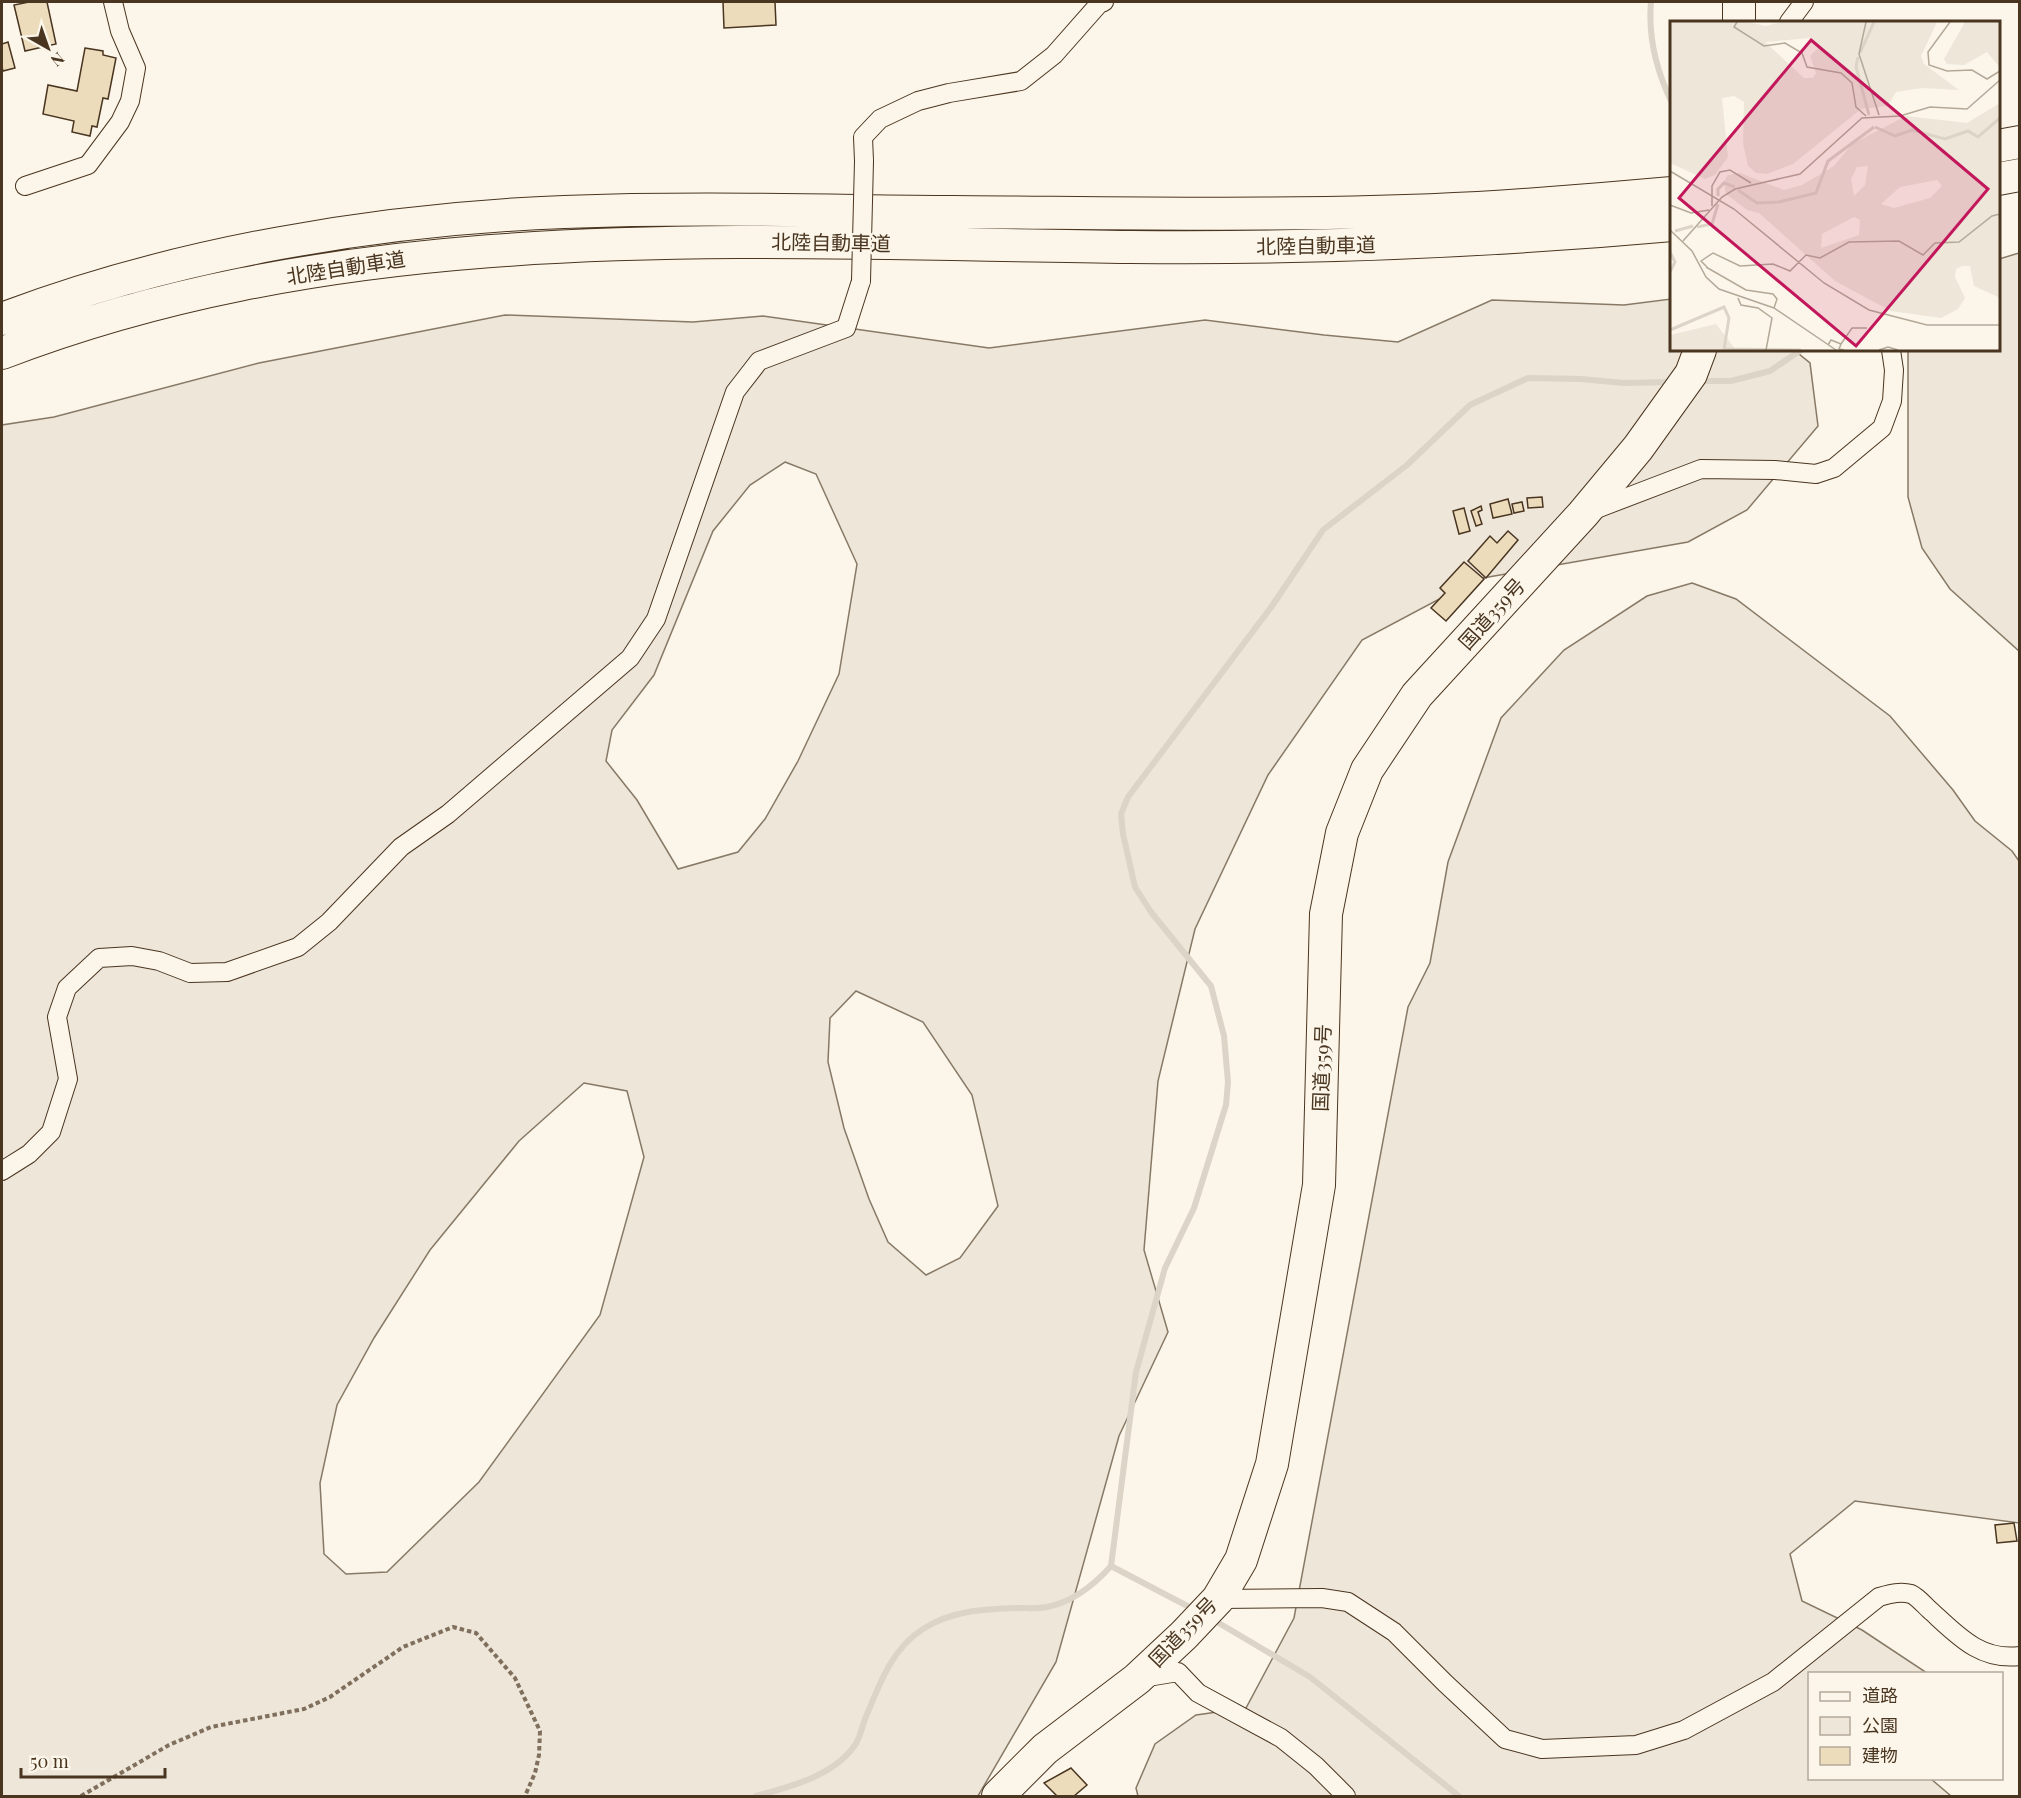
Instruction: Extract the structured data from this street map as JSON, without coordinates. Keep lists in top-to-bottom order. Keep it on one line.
{"streets":{"highway":["北陸自動車道","国道359号"]},"legend":["道路","公園","建物"],"scale_bar":"50 m","north":"bottom right"}
